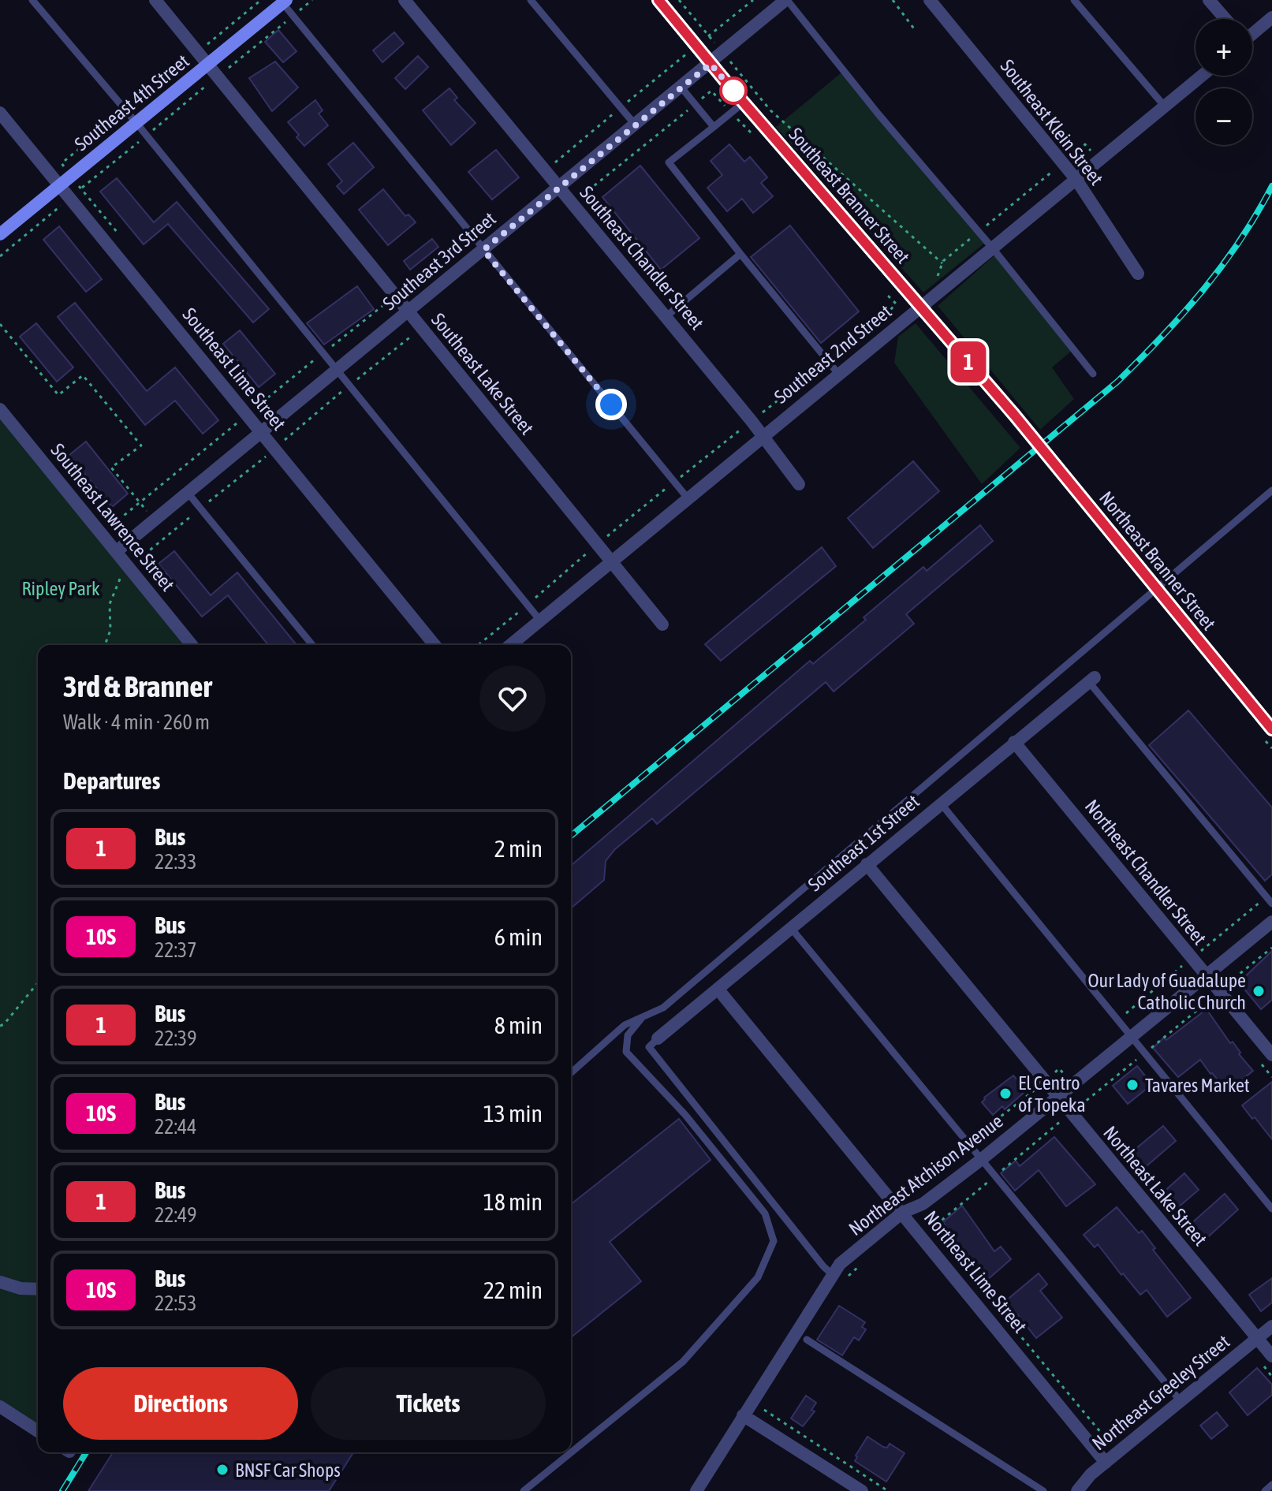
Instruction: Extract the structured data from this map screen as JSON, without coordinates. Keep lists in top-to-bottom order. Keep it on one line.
{"streets":{"main road":["Southeast 4th Street","Southeast Branner Street","Northeast Branner Street"],"street":["Southeast Klein Street","Southeast Chandler Street","Southeast 3rd Street","Southeast 2nd Street","Southeast Lime Street","Southeast Lake Street","Southeast Lawrence Street","Southeast 1st Street","Northeast Chandler Street","Northeast Atchison Avenue","Northeast Lake Street","Northeast Lime Street","Northeast Greeley Street"]},"crossings":[["Southeast 4th Street","Southeast Lime Street"],["Southeast 4th Street","Southeast Lake Street"],["Southeast Klein Street","Southeast 2nd Street"],["Southeast Branner Street","Southeast 3rd Street"],["Southeast Branner Street","Northeast Branner Street"],["Southeast Chandler Street","Southeast 3rd Street"],["Southeast Chandler Street","Southeast 2nd Street"],["Southeast 3rd Street","Southeast Lime Street"],["Southeast 3rd Street","Southeast Lake Street"],["Southeast 3rd Street","Southeast Lawrence Street"],["Southeast 2nd Street","Southeast Lake Street"],["Southeast 1st Street","Northeast Chandler Street"],["Southeast 1st Street","Northeast Lake Street"],["Southeast 1st Street","Northeast Lime Street"],["Northeast Chandler Street","Northeast Atchison Avenue"],["Northeast Atchison Avenue","Northeast Lake Street"],["Northeast Atchison Avenue","Northeast Lime Street"],["Northeast Lake Street","Northeast Greeley Street"],["Northeast Lime Street","Northeast Greeley Street"]],"parks":["Ripley Park"],"places":["Our Lady of Guadalupe Catholic Church","Tavares Market","El Centro of Topeka","BNSF Car Shops"],"lines":["bus line 1"],"page":{"on_map":"1","map_buttons":["+","−"],"heading":[["3rd & Branner","Walk · 4 min · 260 m"],"Departures"],"list":[{"mark":"1","name":"Bus","note":"22:33","value":"2 min"},{"mark":"10S","name":"Bus","note":"22:37","value":"6 min"},{"mark":"1","name":"Bus","note":"22:39","value":"8 min"},{"mark":"10S","name":"Bus","note":"22:44","value":"13 min"},{"mark":"1","name":"Bus","note":"22:49","value":"18 min"},{"mark":"10S","name":"Bus","note":"22:53","value":"22 min"}],"buttons":["Directions","Tickets"]}}
